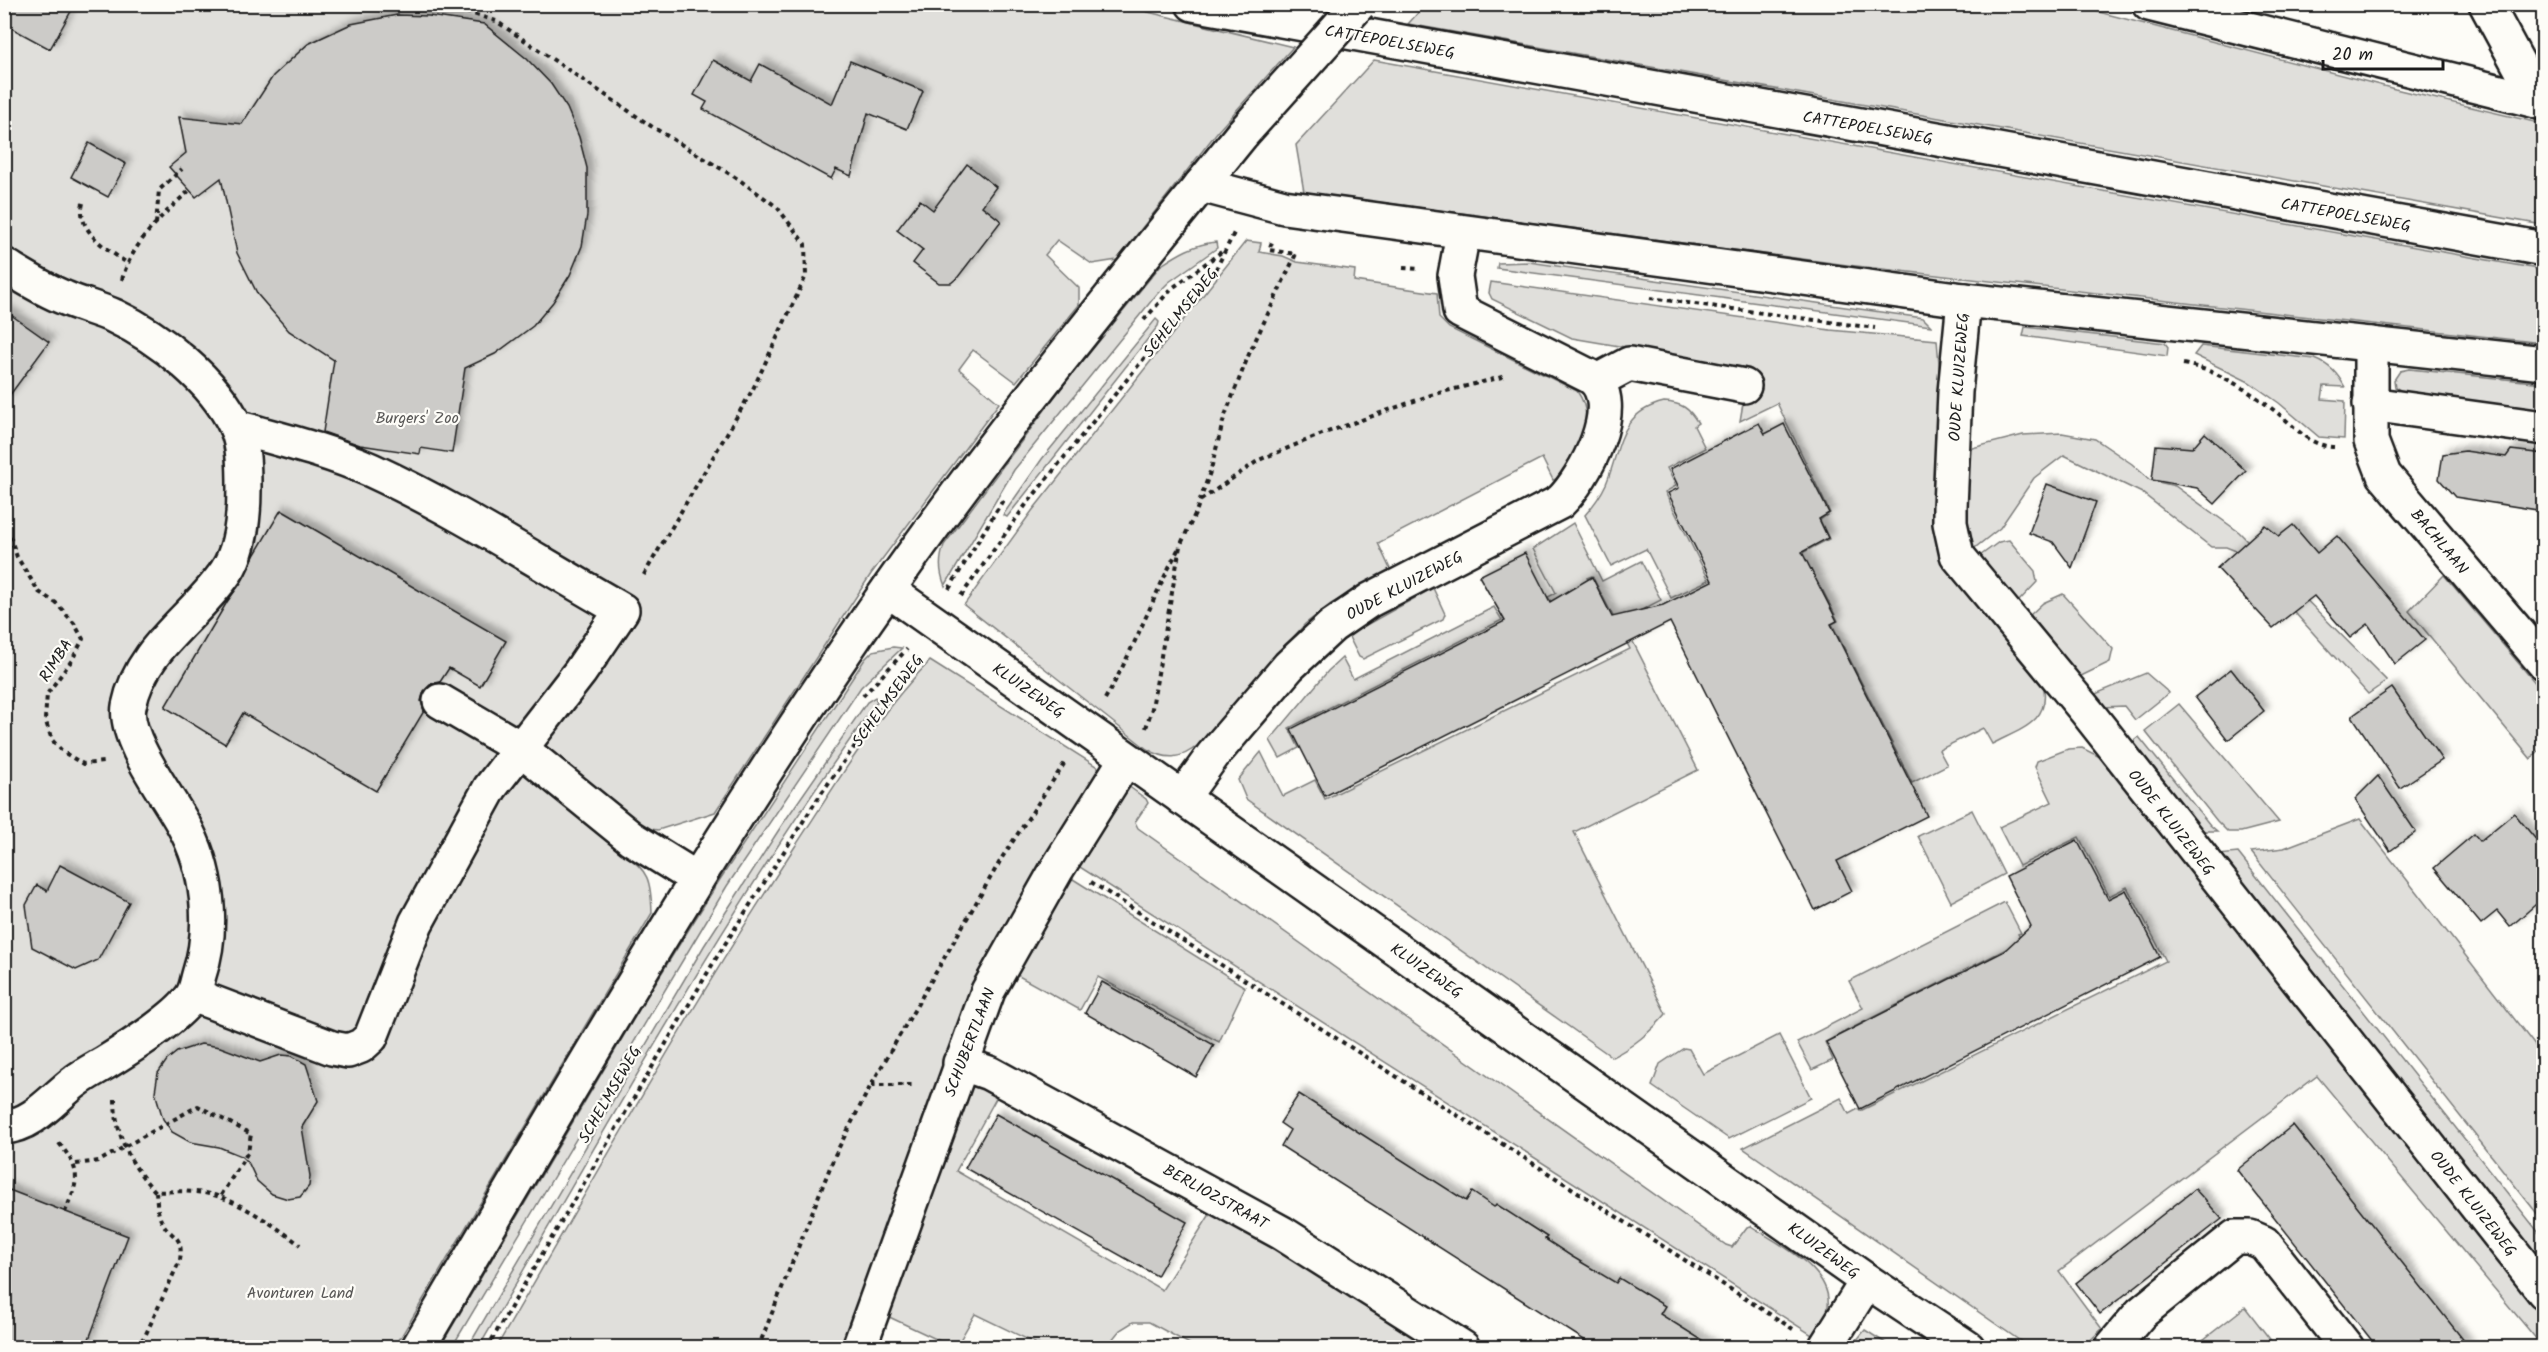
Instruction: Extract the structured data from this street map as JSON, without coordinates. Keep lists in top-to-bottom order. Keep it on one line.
{"streets":{"street":["CATTEPOELSEWEG","OUDE KLUIZEWEG","BACHLAAN","KLUIZEWEG","SCHUBERTLAAN","BERLIOZSTRAAT"],"path":["SCHELMSEWEG","RIMBA"]},"crossings":[["SCHELMSEWEG","KLUIZEWEG"],["OUDE KLUIZEWEG","KLUIZEWEG"],["KLUIZEWEG","SCHUBERTLAAN"],["SCHUBERTLAAN","BERLIOZSTRAAT"]],"parks":["Burgers' Zoo","Avonturen Land"],"scale_bar":"20 m"}
